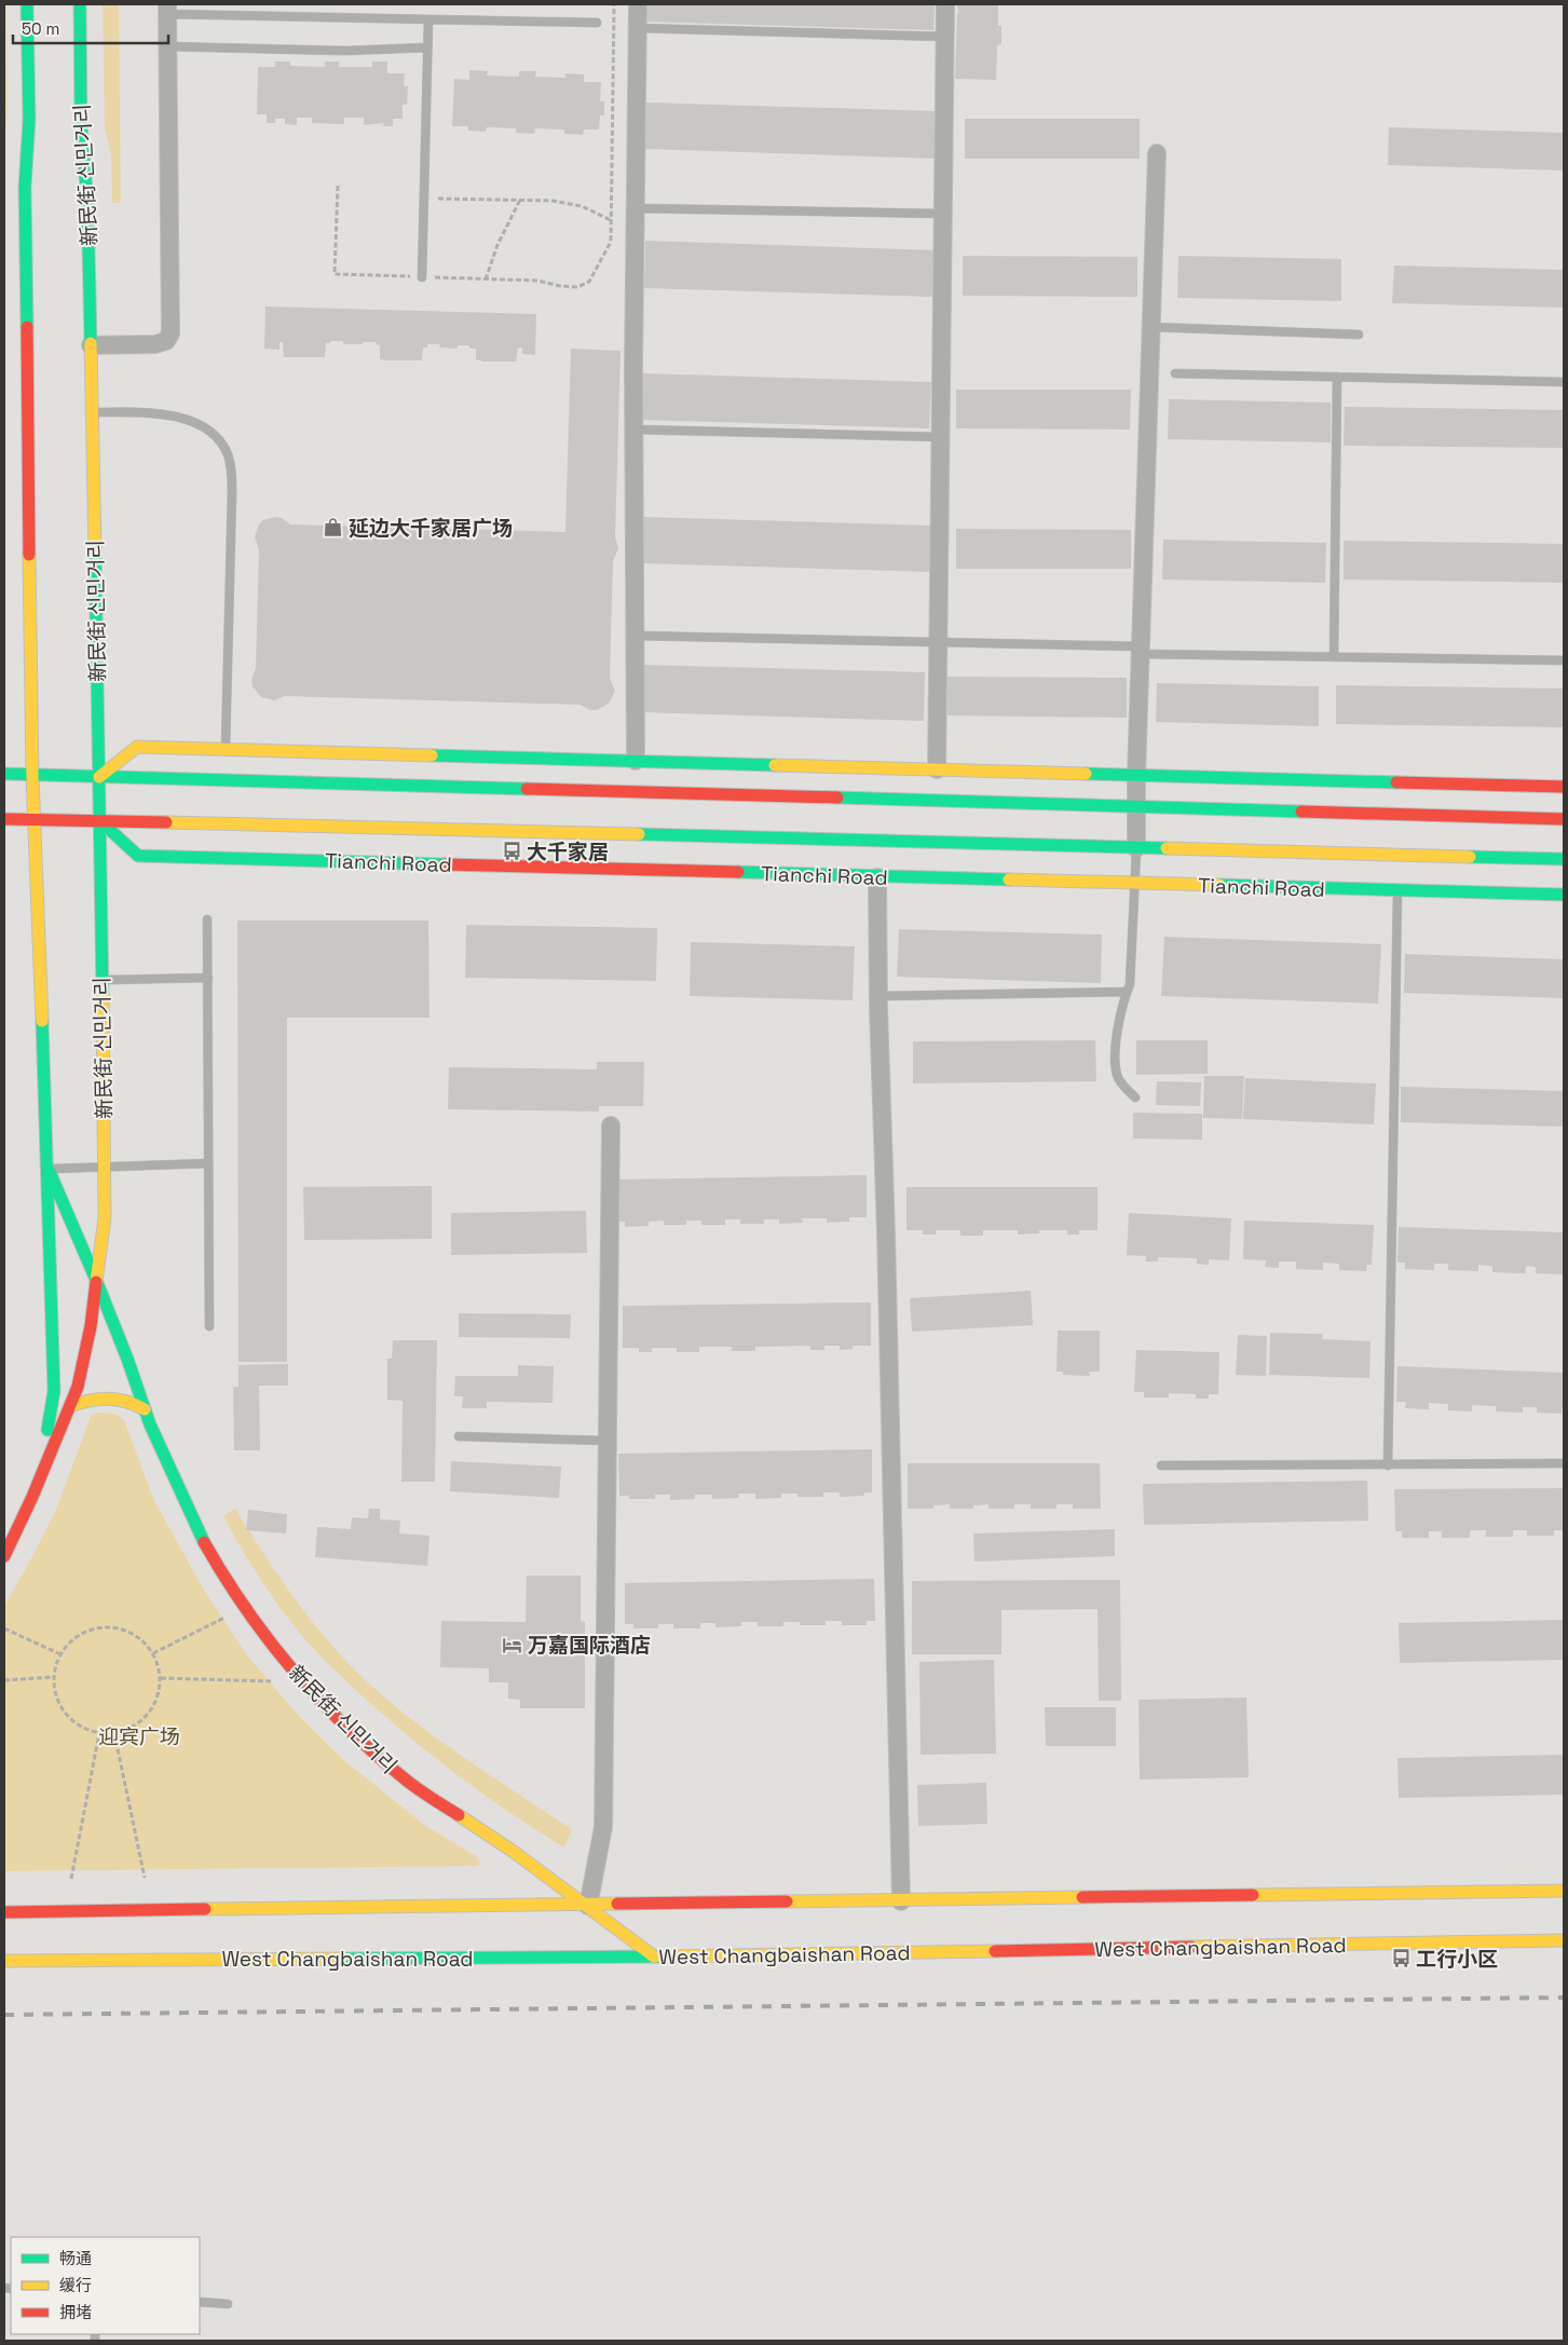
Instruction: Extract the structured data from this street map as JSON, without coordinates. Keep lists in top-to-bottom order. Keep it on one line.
{"streets":{"main road":["新民街 신민거리","Tianchi Road","West Changbaishan Road"]},"crossings":[["新民街 신민거리","Tianchi Road"],["新民街 신민거리","West Changbaishan Road"]],"parks":["迎宾广场"],"places":{"shop":["延边大千家居广场"],"bus stop":["大千家居","工行小区"],"hotel":["万嘉国际酒店"]},"legend":["畅通","缓行","拥堵"],"scale_bar":"50 m"}
